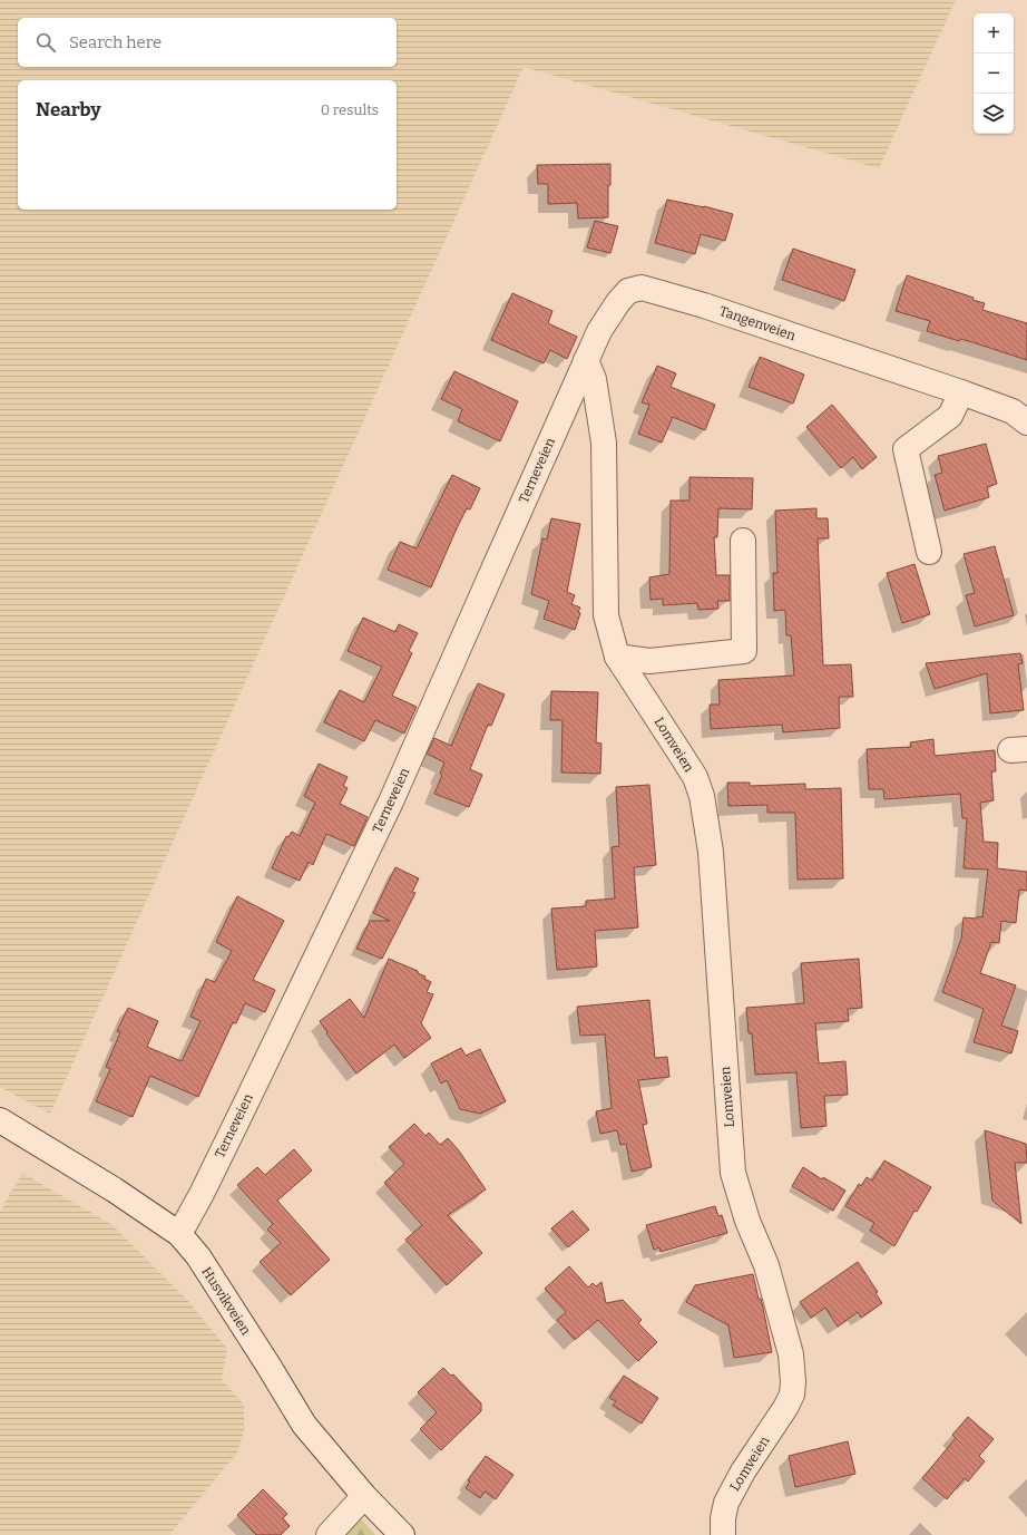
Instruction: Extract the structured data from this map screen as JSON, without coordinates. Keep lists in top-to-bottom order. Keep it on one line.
{"streets":{"street":["Tangenveien","Terneveien","Lomveien","Husvikveien"]},"crossings":[["Tangenveien","Terneveien"],["Tangenveien","Lomveien"],["Terneveien","Lomveien"],["Terneveien","Husvikveien"]],"page":{"map_buttons":["+","−"],"search":"Search here","heading":["Nearby","0 results"]}}
